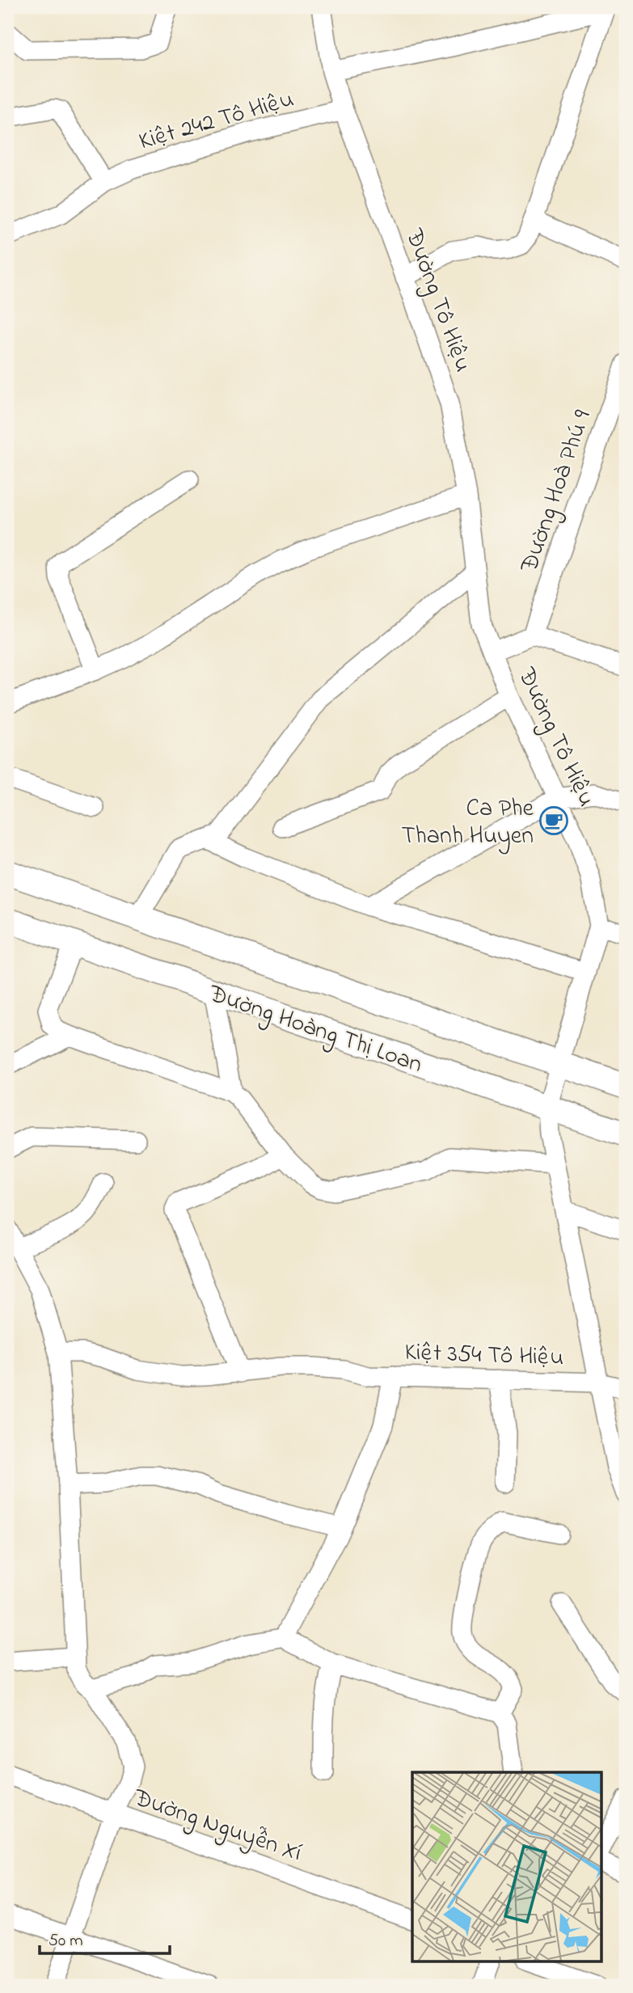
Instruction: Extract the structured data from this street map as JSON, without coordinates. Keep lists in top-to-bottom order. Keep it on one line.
{"streets":{"main road":["Đường Hoàng Thị Loan"],"street":["Kiệt 242 Tô Hiệu","Đường Tô Hiệu","Đường Hoà Phú 9","Kiệt 354 Tô Hiệu","Đường Nguyễn Xí"]},"crossings":[["Kiệt 242 Tô Hiệu","Đường Tô Hiệu"],["Đường Tô Hiệu","Đường Hoàng Thị Loan"],["Đường Tô Hiệu","Kiệt 354 Tô Hiệu"]],"places":{"cafe":["Ca Phe Thanh Huyen"]},"scale_bar":"50 m"}
